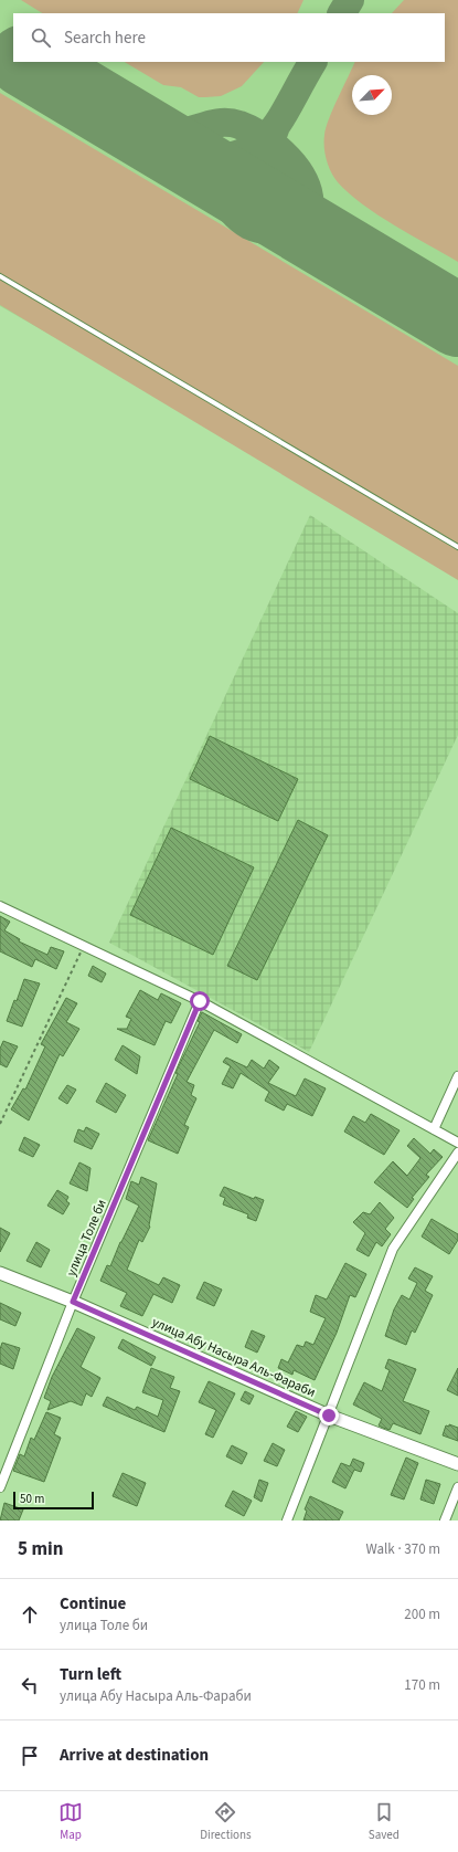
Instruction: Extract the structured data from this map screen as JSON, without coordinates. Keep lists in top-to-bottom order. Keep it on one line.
{"streets":{"street":["улица Толе би","улица Абу Насыра Аль-Фараби"]},"crossings":[["улица Толе би","улица Абу Насыра Аль-Фараби"]],"scale_bar":"50 m","north":"top right","page":{"search":"Search here","scale":"50 m","heading":["5 min","Walk · 370 m"],"list":[["Continue","улица Толе би","200 m"],["Turn left","улица Абу Насыра Аль-Фараби","170 m"],"Arrive at destination"],"nav":["Map","Directions","Saved"]}}
